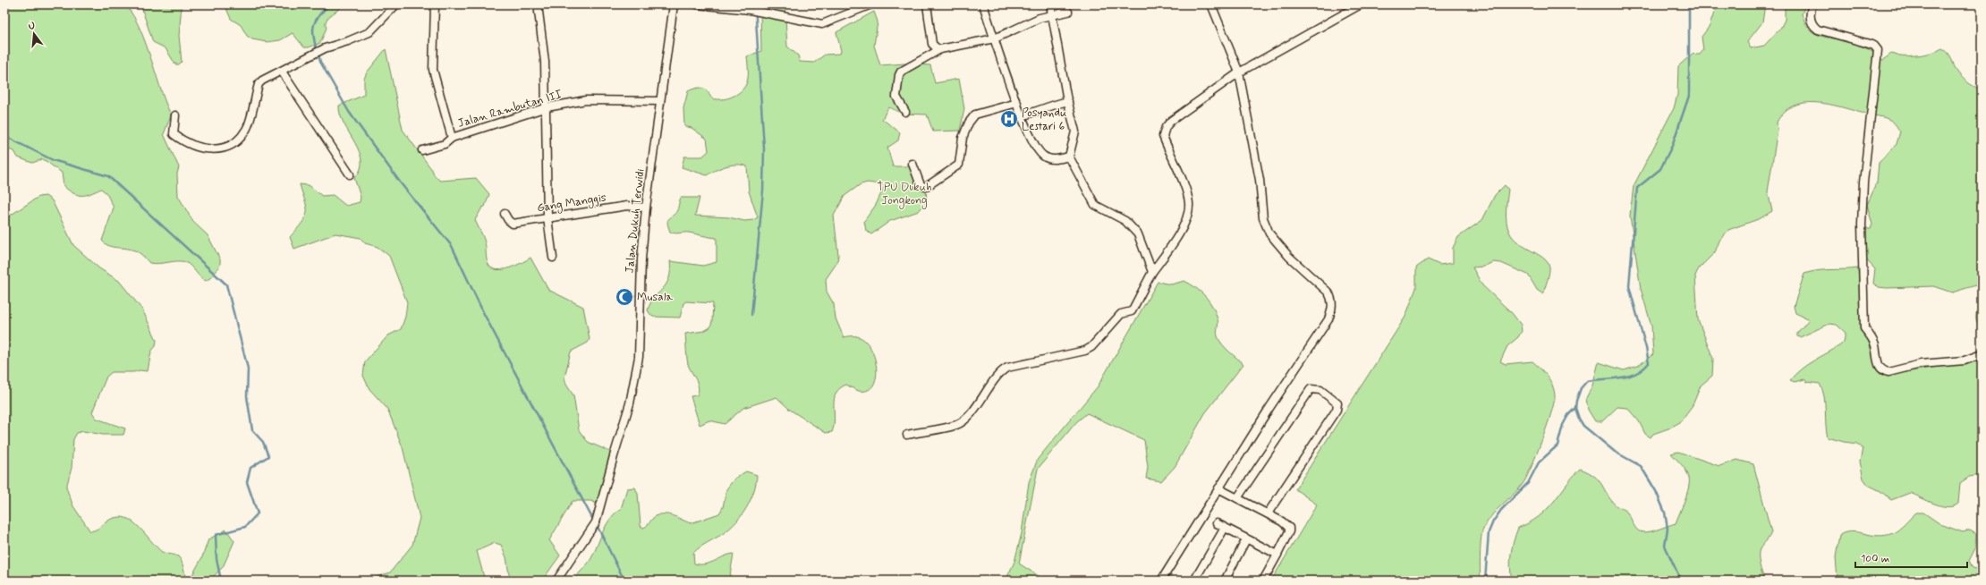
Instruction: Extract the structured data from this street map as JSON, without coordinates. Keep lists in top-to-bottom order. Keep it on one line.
{"streets":{"street":["Jalan Rambutan III","Gang Manggis","Jalan Dukuh Terwidi"]},"crossings":[["Jalan Rambutan III","Jalan Dukuh Terwidi"],["Gang Manggis","Jalan Dukuh Terwidi"]],"parks":["TPU Dukuh Jongkong"],"places":{"hospital":["Posyandu Lestari 6"],"mosque":["Musala"]},"scale_bar":"100 m","north":"top"}
